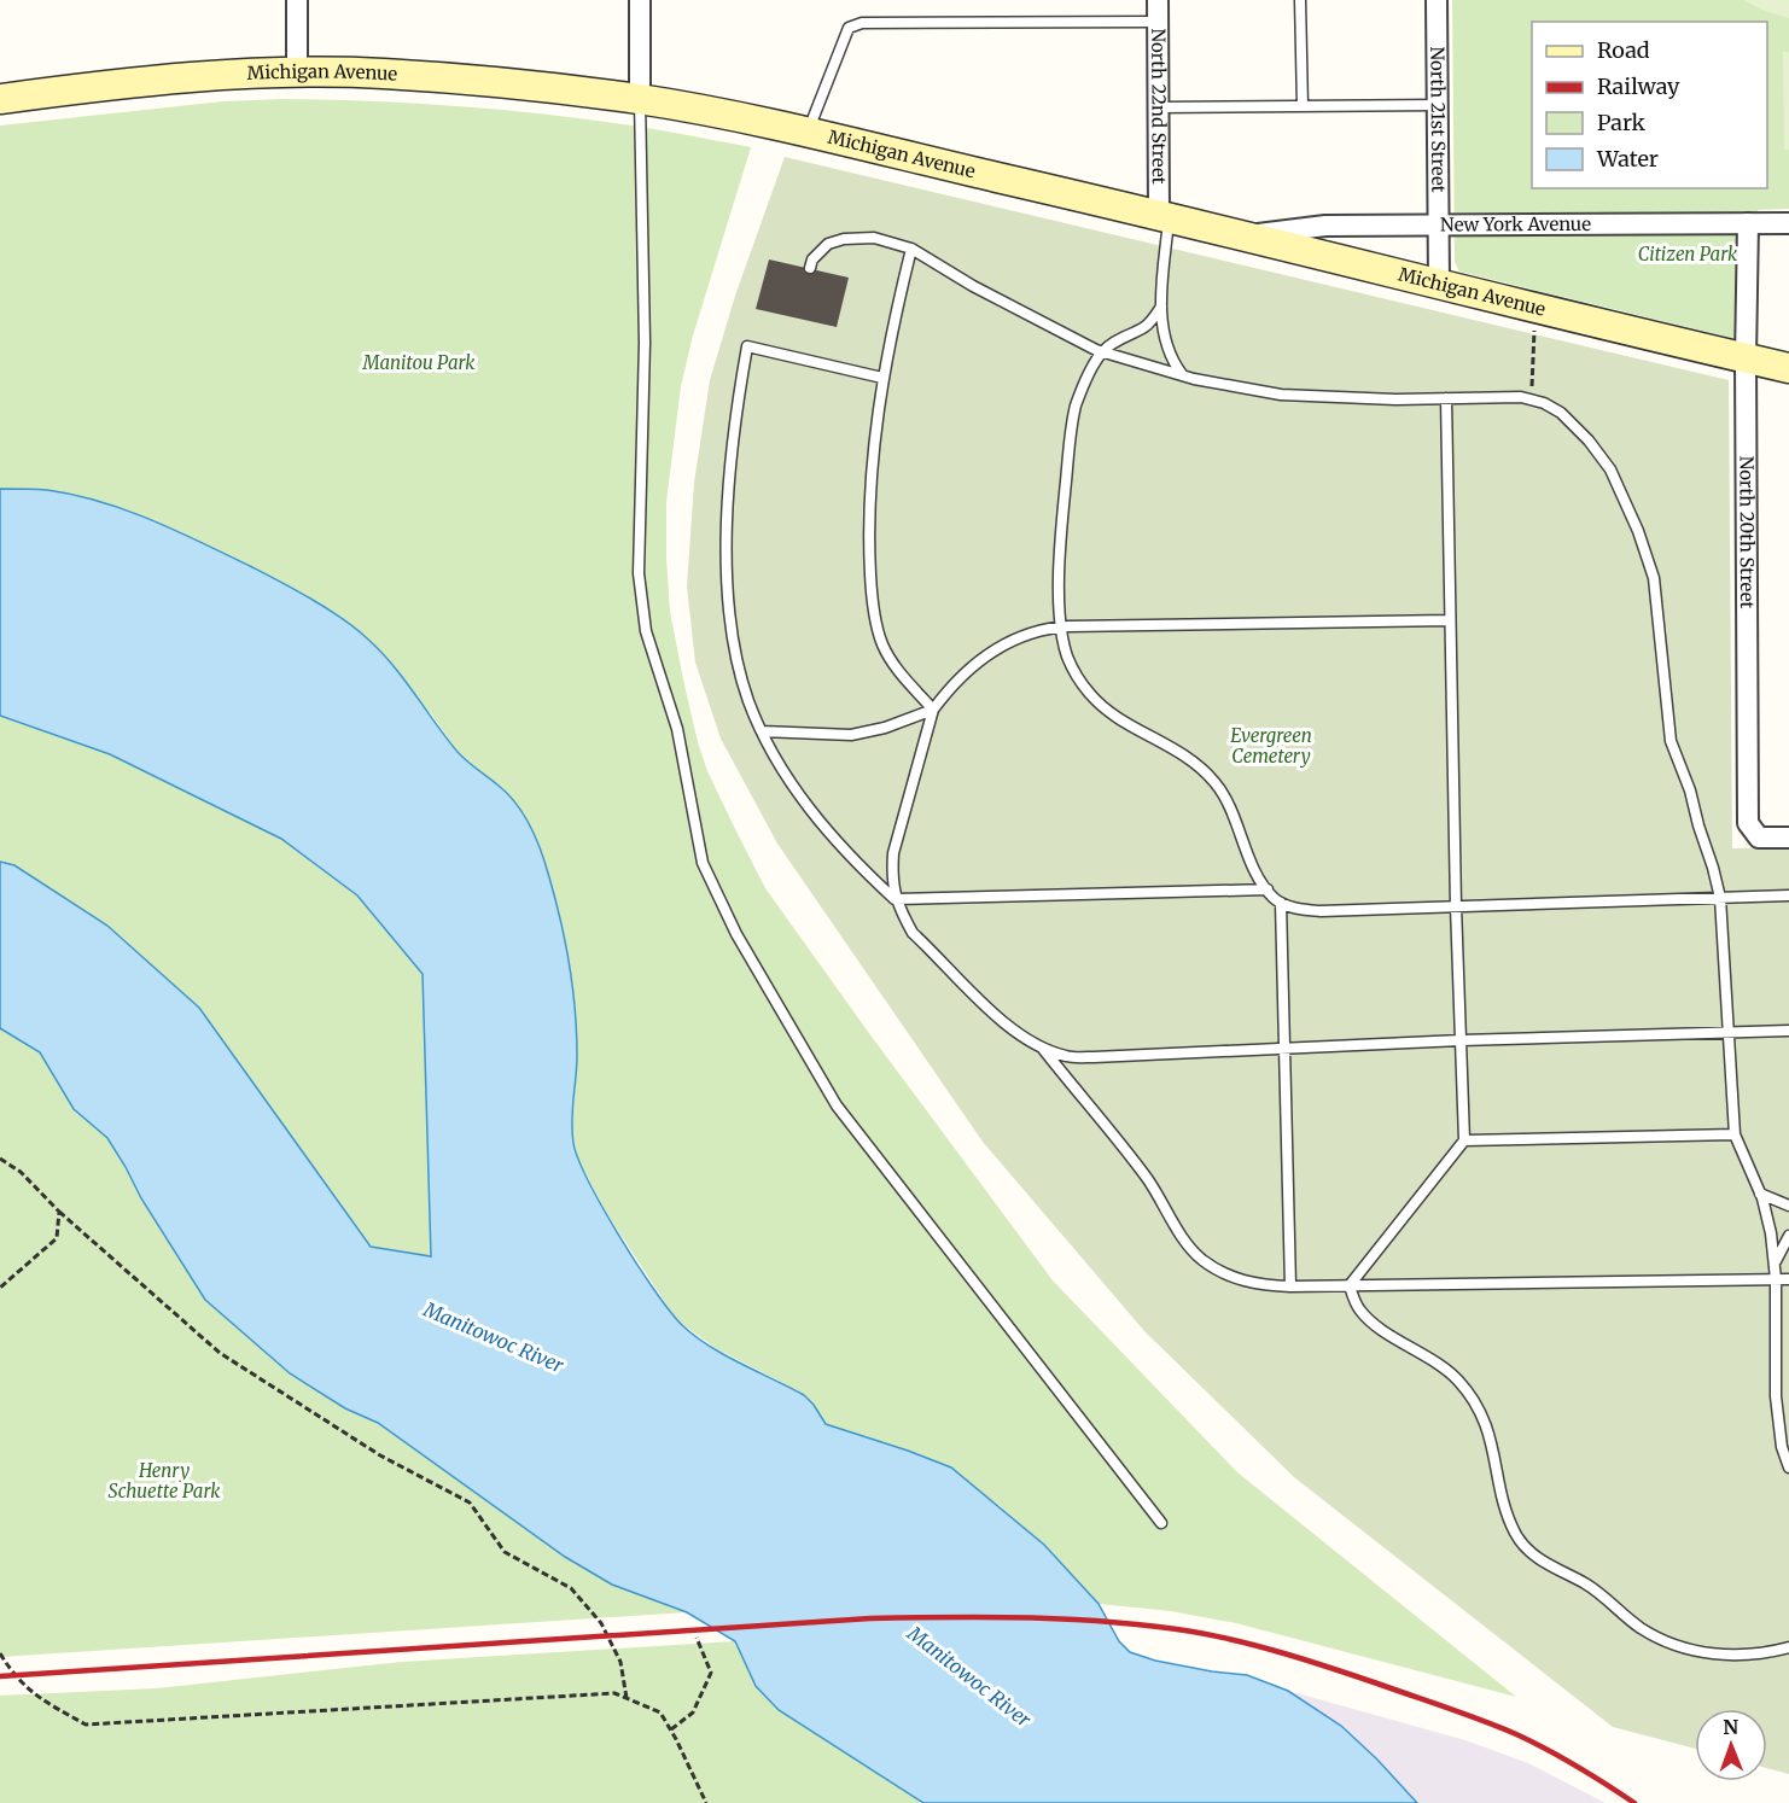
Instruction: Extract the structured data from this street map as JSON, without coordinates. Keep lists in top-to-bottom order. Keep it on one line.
{"streets":{"street":["Michigan Avenue","North 22nd Street","North 21st Street","New York Avenue","North 20th Street"]},"crossings":[["Michigan Avenue","North 22nd Street"],["Michigan Avenue","North 21st Street"],["Michigan Avenue","New York Avenue"],["Michigan Avenue","North 20th Street"],["North 21st Street","New York Avenue"],["New York Avenue","North 20th Street"]],"water":["Manitowoc River"],"parks":["Citizen Park","Manitou Park","Evergreen Cemetery","Henry Schuette Park"],"legend":["Road","Railway","Park","Water"],"north":"top"}
